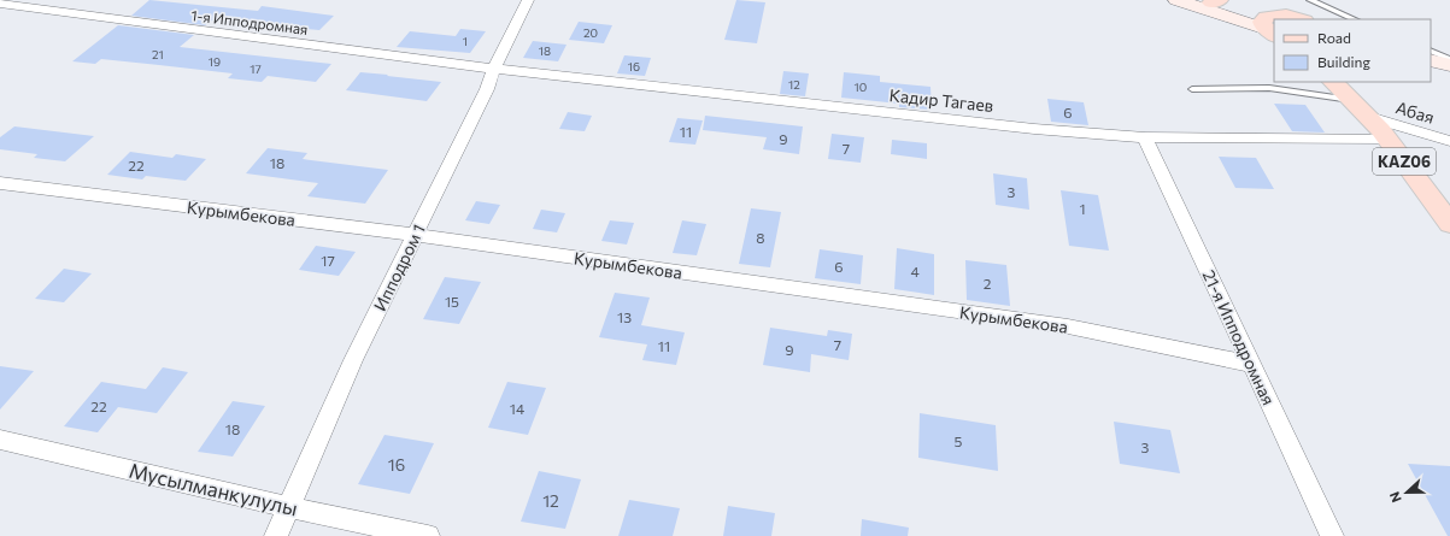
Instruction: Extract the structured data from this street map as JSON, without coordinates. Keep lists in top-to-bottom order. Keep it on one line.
{"streets":{"main road":["KAZ06"],"street":["1-я Ипподромная","Кадир Тагаев","Абая","Курымбекова","Ипподром 1","21-я Ипподромная","Мусылманкулулы"]},"crossings":[["1-я Ипподромная","Кадир Тагаев"],["1-я Ипподромная","Ипподром 1"],["Кадир Тагаев","KAZ06"],["Кадир Тагаев","Ипподром 1"],["Кадир Тагаев","21-я Ипподромная"],["Абая","KAZ06"],["Курымбекова","Ипподром 1"],["Курымбекова","21-я Ипподромная"],["Ипподром 1","Мусылманкулулы"]],"house_numbers":["20","1","18","21","19","16","17","12","10","6","11","9","7","18","22","3","1","8","17","6","4","2","15","13","7","11","9","22","14","18","5","3","16","12"],"legend":["Road","Building"],"north":"left"}
